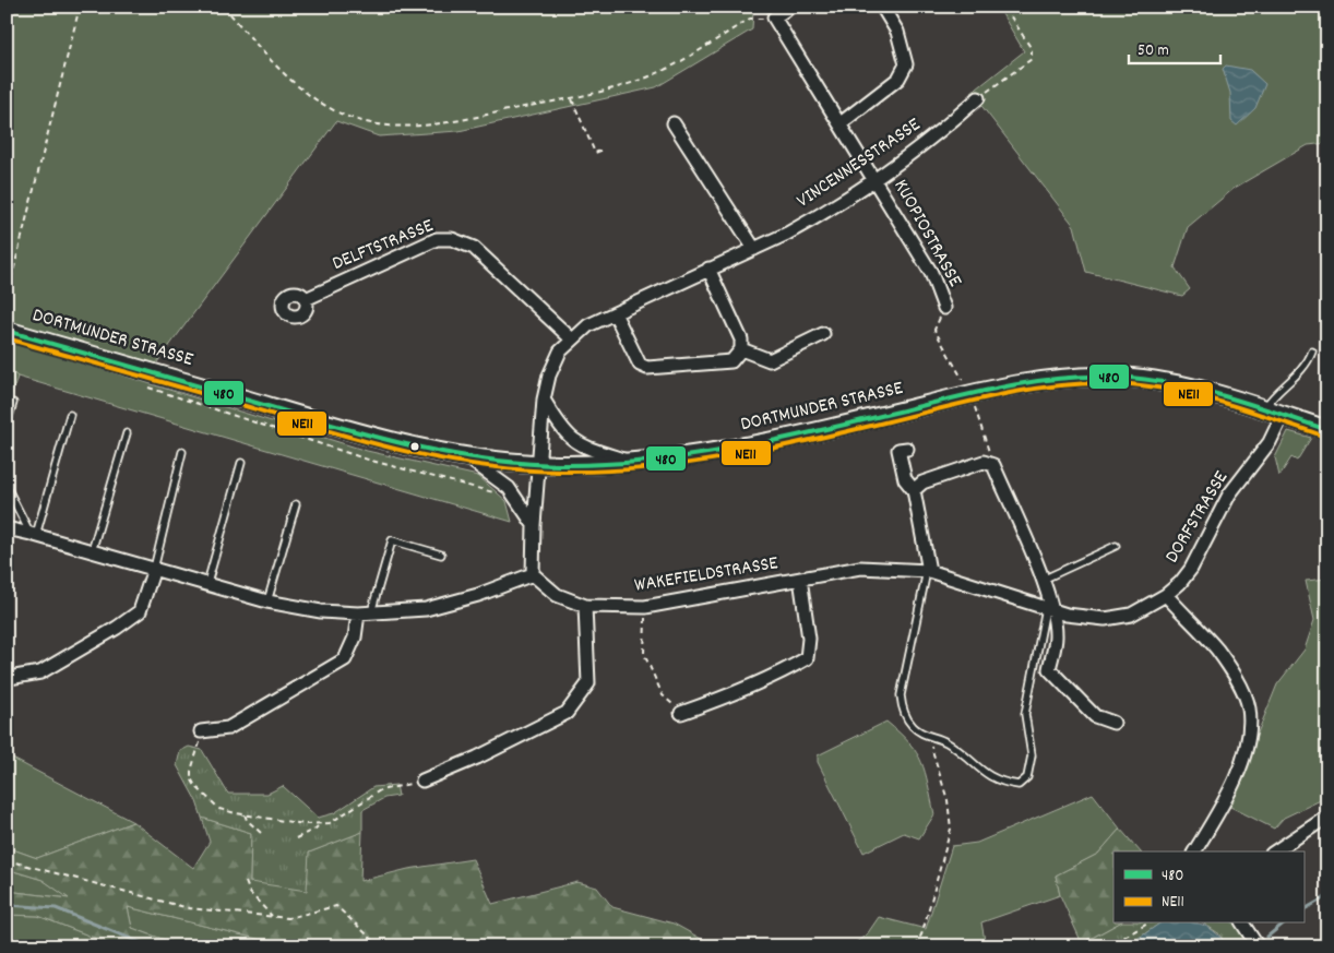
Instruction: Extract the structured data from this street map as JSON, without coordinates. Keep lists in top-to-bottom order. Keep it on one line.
{"streets":{"main road":["DORTMUNDER STRASSE"],"street":["VINCENNESSTRASSE","KUOPIOSTRASSE","DELFTSTRASSE","DORFSTRASSE","WAKEFIELDSTRASSE"]},"crossings":[["VINCENNESSTRASSE","KUOPIOSTRASSE"],["VINCENNESSTRASSE","DELFTSTRASSE"],["VINCENNESSTRASSE","DORTMUNDER STRASSE"],["DORTMUNDER STRASSE","DORFSTRASSE"],["DORFSTRASSE","WAKEFIELDSTRASSE"]],"lines":["transit line 480","transit line NE11"],"legend":["480","NE11"],"scale_bar":"50 m"}
